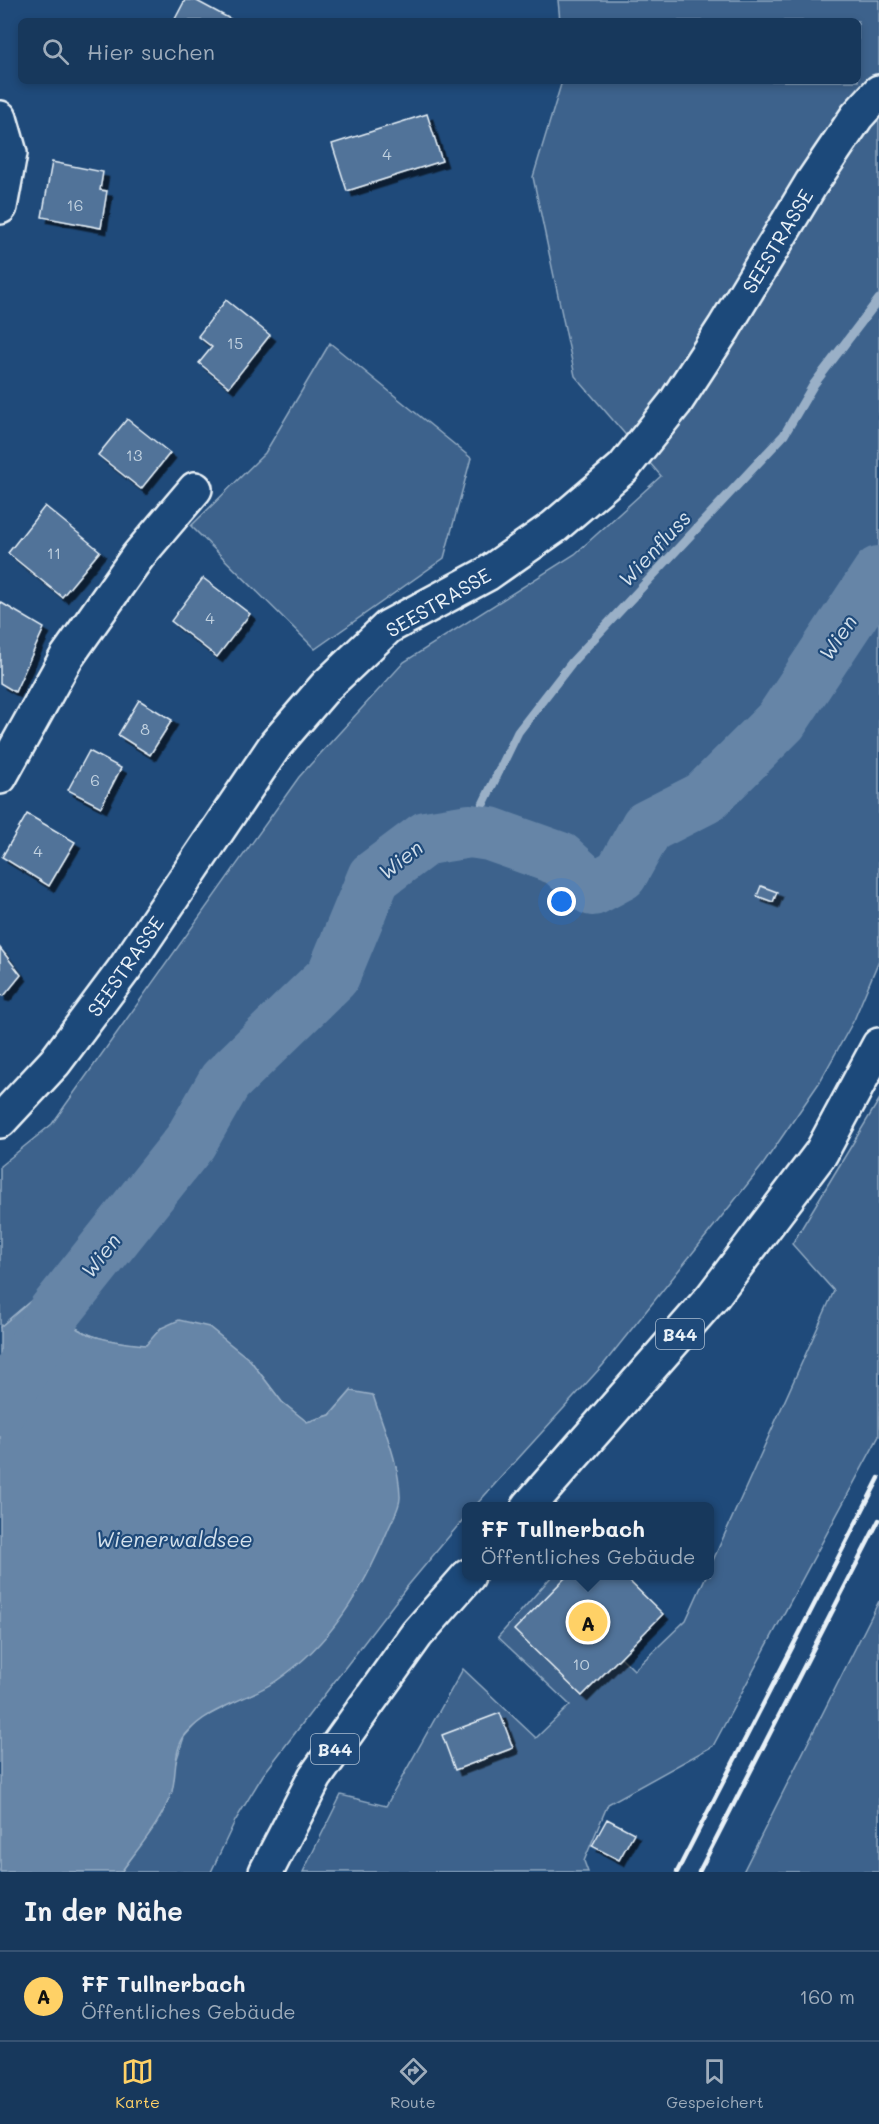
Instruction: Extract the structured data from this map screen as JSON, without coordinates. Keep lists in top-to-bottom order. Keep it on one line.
{"streets":{"street":["SEESTRASSE","B44"]},"water":["Wienfluss","Wien","Wienerwaldsee"],"house_numbers":["4","16","15","13","11","4","8","6","4","10"],"page":{"search":"Hier suchen","popup":["FF Tullnerbach","Öffentliches Gebäude"],"pins":"A","heading":"In der Nähe","list":[{"mark":"A","name":"FF Tullnerbach","note":"Öffentliches Gebäude","value":"160 m"}],"nav":["Karte","Route","Gespeichert"]}}
